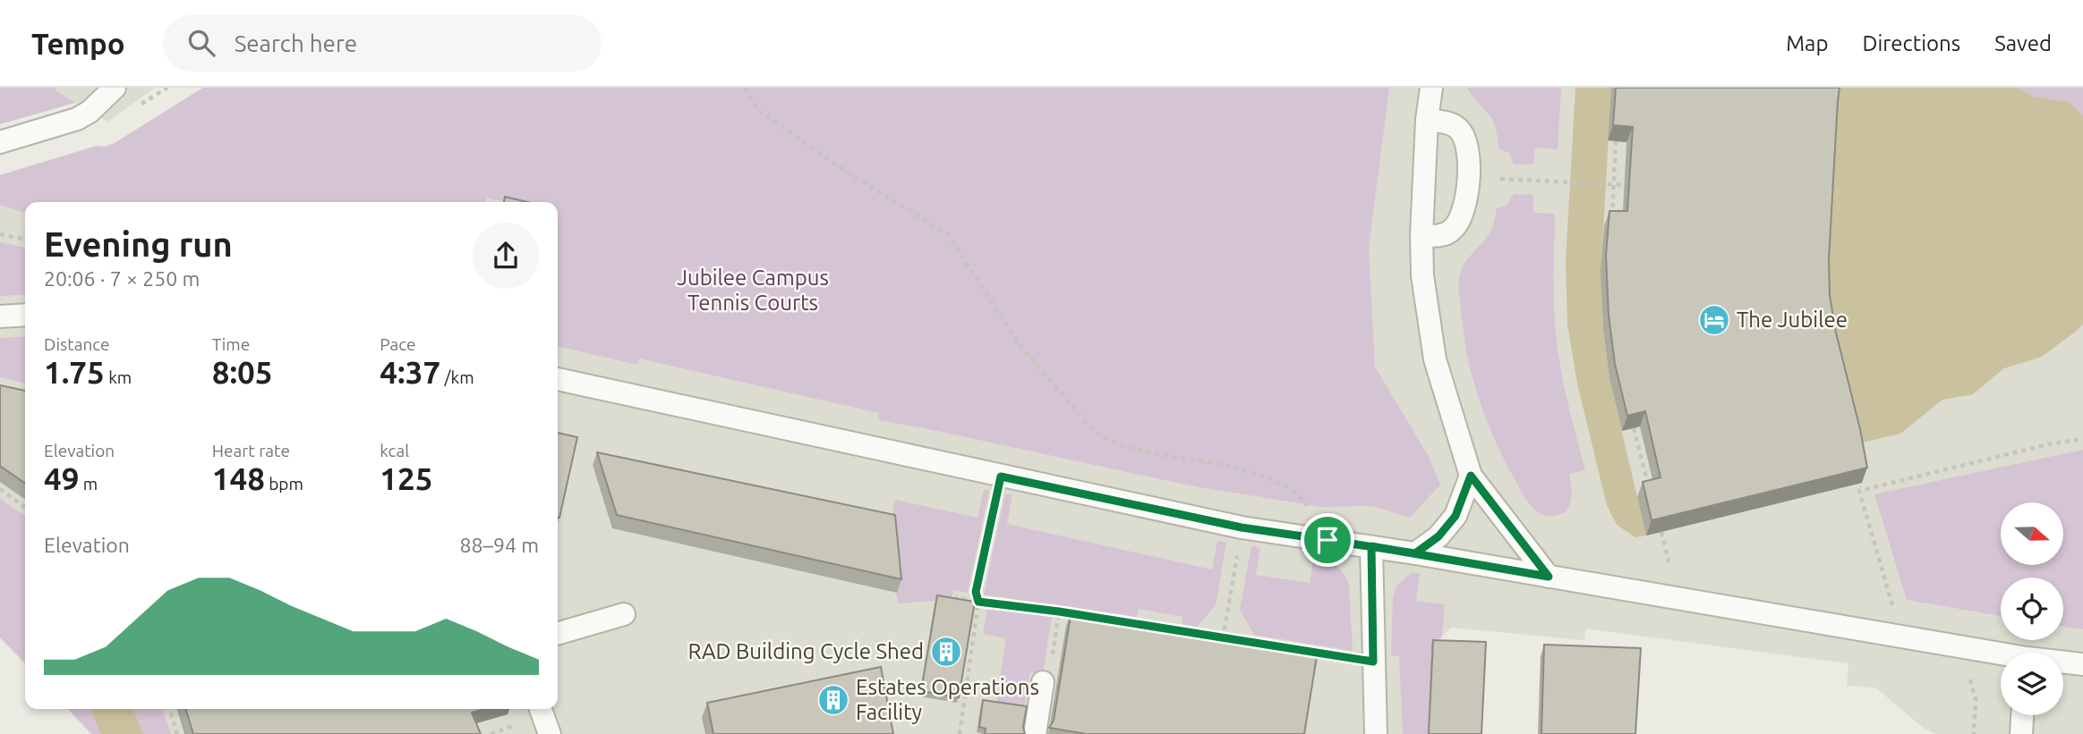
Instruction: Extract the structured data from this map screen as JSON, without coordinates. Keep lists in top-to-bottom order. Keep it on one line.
{"parks":["Jubilee Campus Tennis Courts"],"places":{"hotel":["The Jubilee"],"building":["RAD Building Cycle Shed","Estates Operations Facility"]},"north":"right","page":{"header":"Tempo","search":"Search here","nav":["Map","Directions","Saved"],"heading":["Evening run","20:06 · 7 × 250 m"],"stats":[["Distance","1.75 km"],["Time","8:05"],["Pace","4:37 /km"],["Elevation","49 m"],["Heart rate","148 bpm"],["kcal","125"]],"chart":["Elevation","88–94 m"]}}
